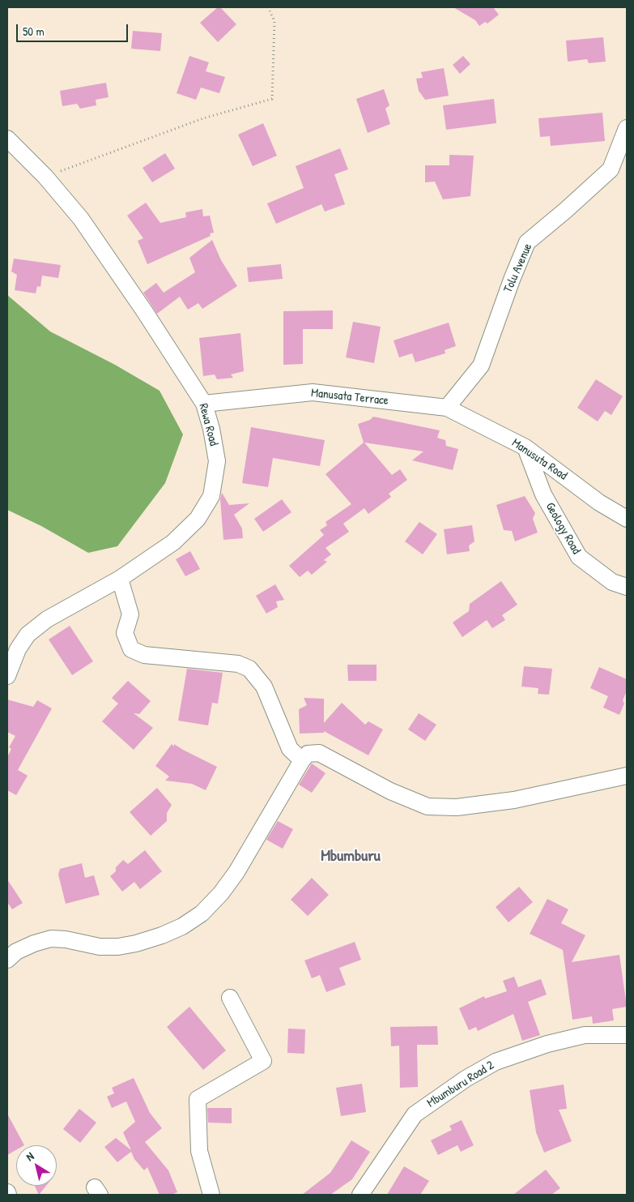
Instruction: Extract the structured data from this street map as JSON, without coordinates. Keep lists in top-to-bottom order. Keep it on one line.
{"streets":{"street":["Tolu Avenue","Manusata Terrace","Rewa Road","Manusuta Road","Geology Road","Mbumburu Road 2"]},"crossings":[["Tolu Avenue","Manusata Terrace"],["Tolu Avenue","Manusuta Road"],["Manusata Terrace","Rewa Road"],["Manusata Terrace","Manusuta Road"],["Manusuta Road","Geology Road"]],"districts":["Mbumburu"],"scale_bar":"50 m","north":"top left"}
